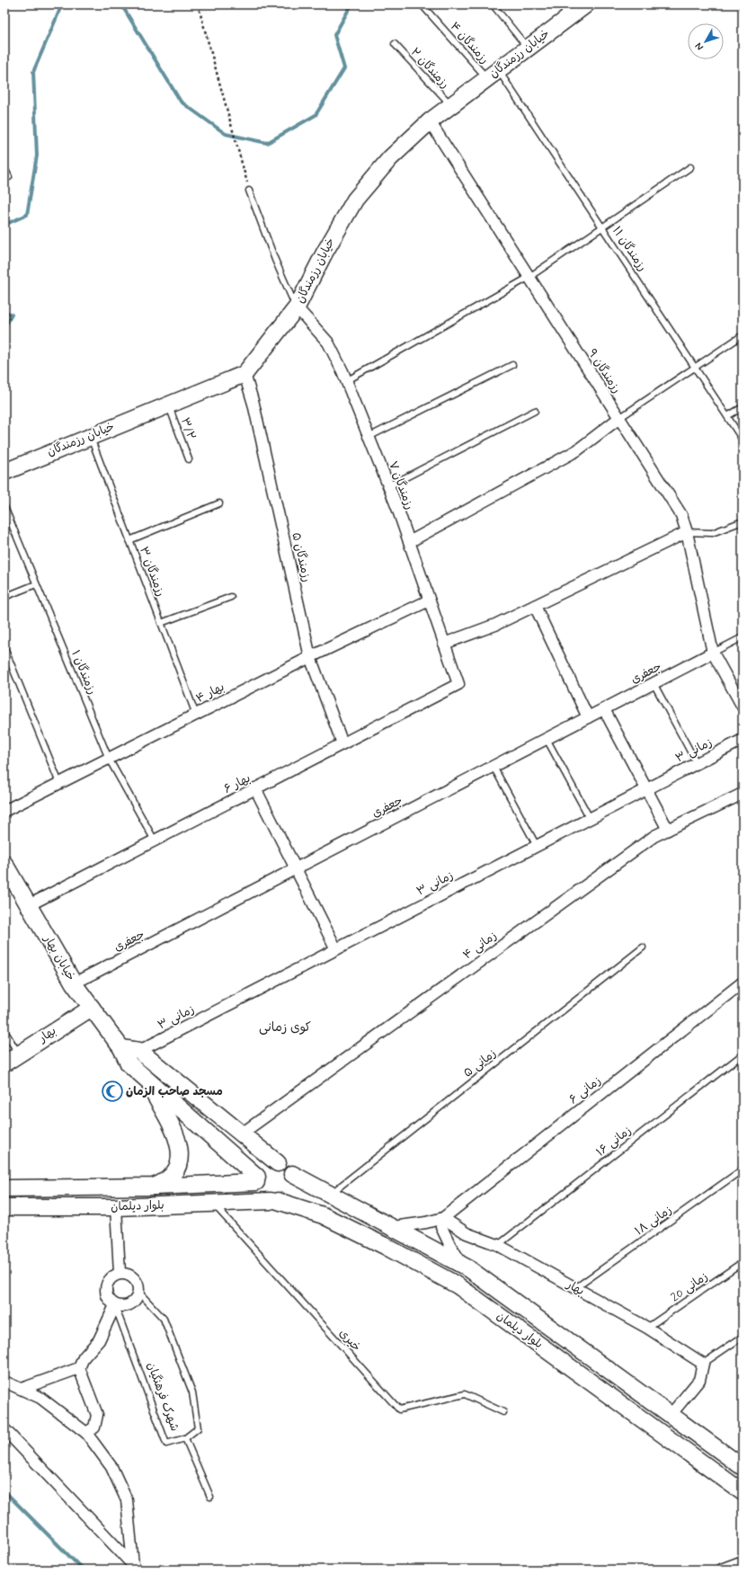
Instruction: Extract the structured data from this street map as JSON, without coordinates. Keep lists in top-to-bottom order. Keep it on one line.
{"streets":{"main road":["خیابان رزمندگان","خیابان بهار","بهار","بلوار دیلمان"],"street":["رزمندگان ۹","رزمندگان ۷","رزمندگان ۵","جعفری","بهار ۴","زمانی ۳","بهار ۶","زمانی ۴","زمانی ۶"],"lane":["رزمندگان ۴","رزمندگان ۲","رزمندگان ۱۱","۳/۲","رزمندگان ۳","رزمندگان ۱","زمانی ۵","زمانی ۱۶","زمانی ۱۸","زمانی 20","خیری","شهرک فرهنگیان"]},"crossings":[["رزمندگان ۴","خیابان رزمندگان"],["رزمندگان ۴","رزمندگان ۱۱"],["خیابان رزمندگان","رزمندگان ۲"],["خیابان رزمندگان","رزمندگان ۱۱"],["خیابان رزمندگان","رزمندگان ۹"],["خیابان رزمندگان","۳/۲"],["خیابان رزمندگان","رزمندگان ۷"],["خیابان رزمندگان","رزمندگان ۵"],["خیابان رزمندگان","رزمندگان ۳"],["رزمندگان ۹","جعفری"],["رزمندگان ۷","بهار ۴"],["رزمندگان ۷","بهار ۶"],["رزمندگان ۵","بهار ۴"],["رزمندگان ۵","بهار ۶"],["رزمندگان ۳","بهار ۴"],["رزمندگان ۱","بهار ۴"],["رزمندگان ۱","بهار ۶"],["جعفری","خیابان بهار"],["بهار ۶","خیابان بهار"],["خیابان بهار","بهار"],["خیابان بهار","بلوار دیلمان"],["بهار","زمانی ۶"],["بهار","زمانی ۱۶"],["بهار","زمانی ۱۸"],["بهار","زمانی 20"],["زمانی ۵","بلوار دیلمان"],["بلوار دیلمان","خیری"]],"districts":["کوی زمانی"],"places":{"mosque":["مسجد صاحب الزمان"]},"north":"bottom left"}
